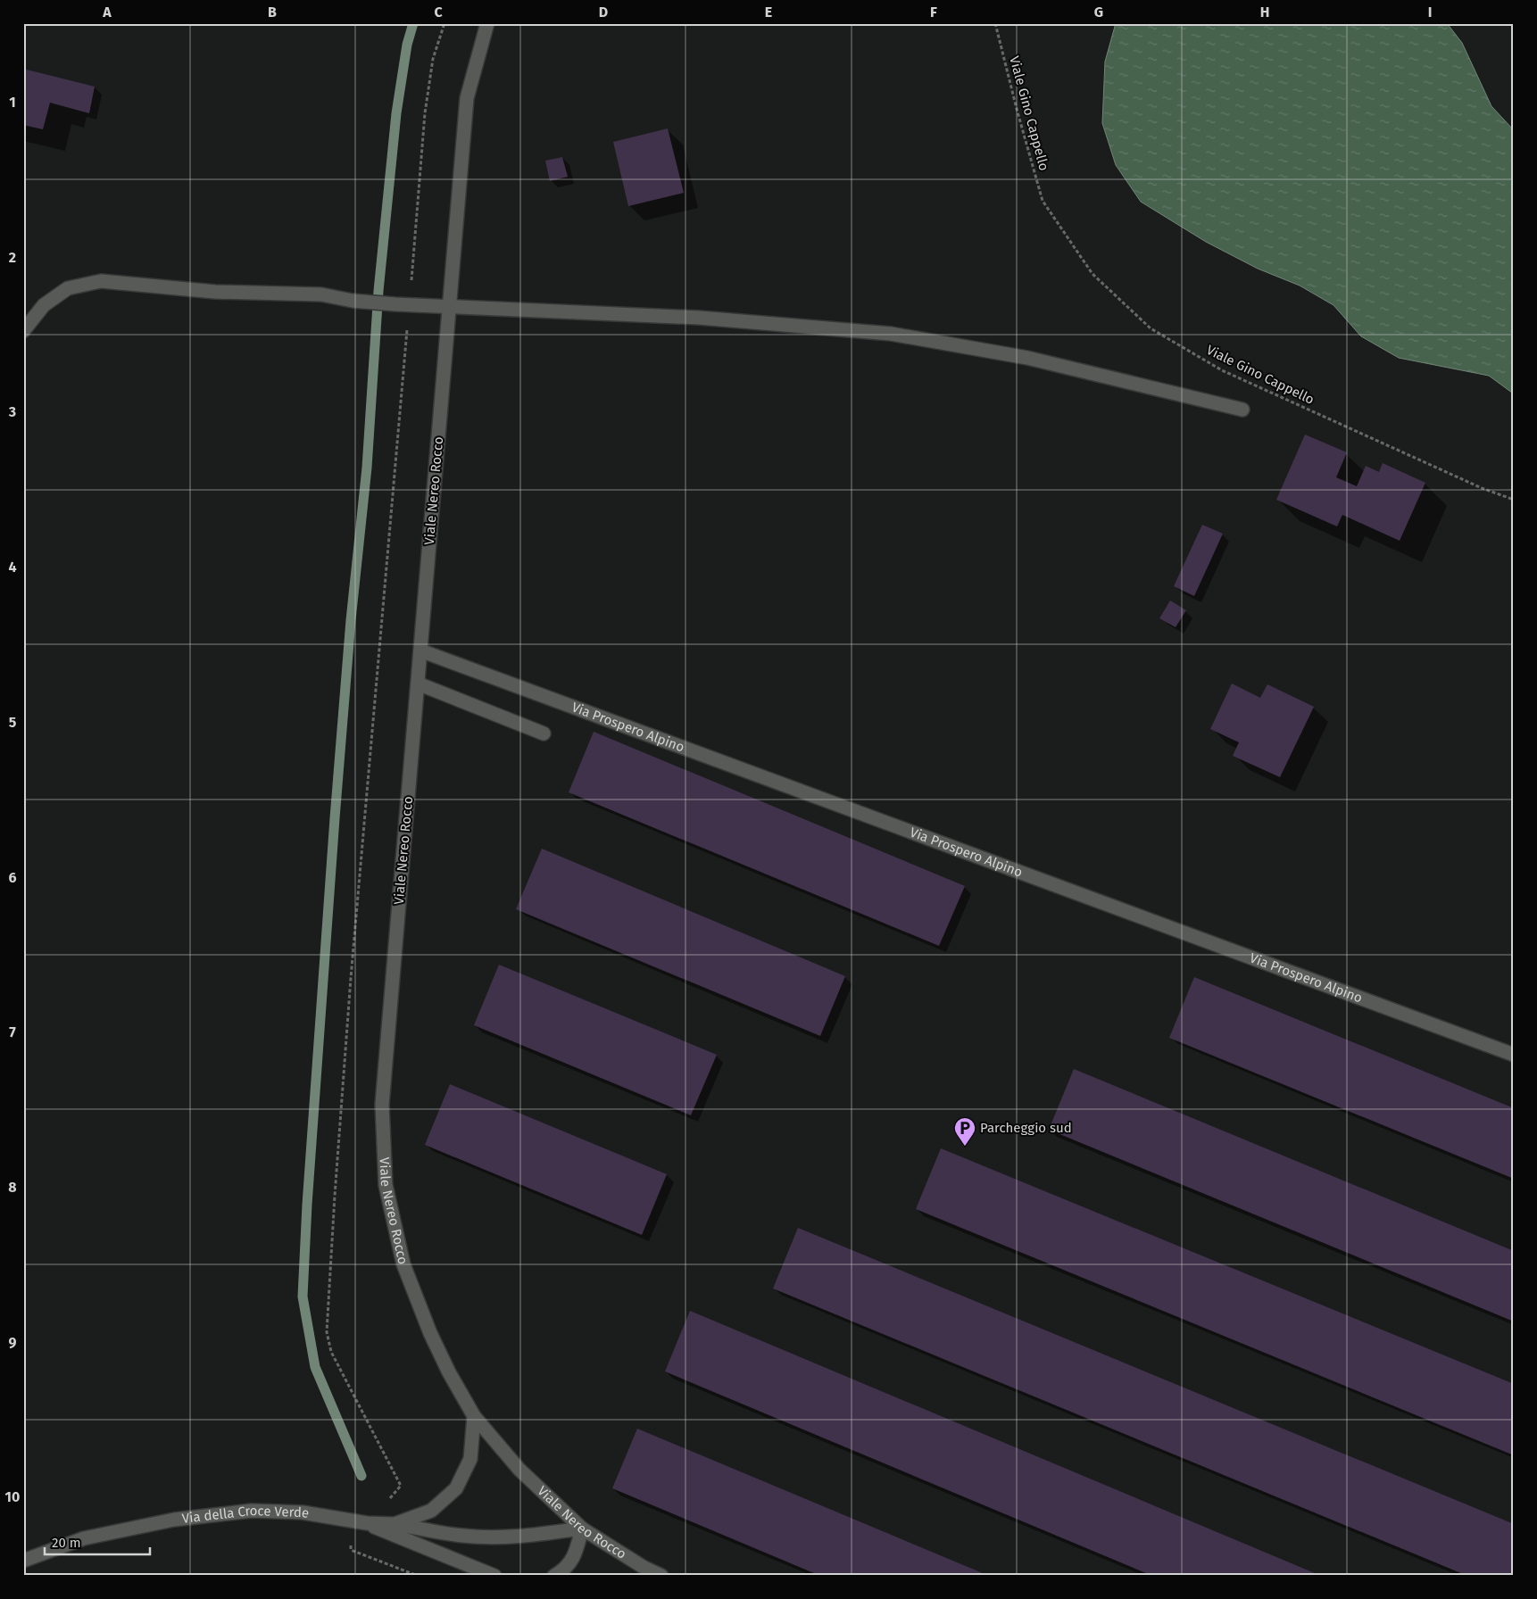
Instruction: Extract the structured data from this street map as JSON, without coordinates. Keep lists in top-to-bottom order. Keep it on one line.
{"streets":{"street":["Viale Nereo Rocco","Via Prospero Alpino","Via della Croce Verde"],"path":["Viale Gino Cappello"]},"crossings":[["Viale Nereo Rocco","Via Prospero Alpino"],["Viale Nereo Rocco","Via della Croce Verde"]],"places":{"parking":["Parcheggio sud"]},"scale_bar":"20 m","grid":{"columns":["A","B","C","D","E","F","G","H","I"],"rows":["1","2","3","4","5","6","7","8","9","10"]}}
